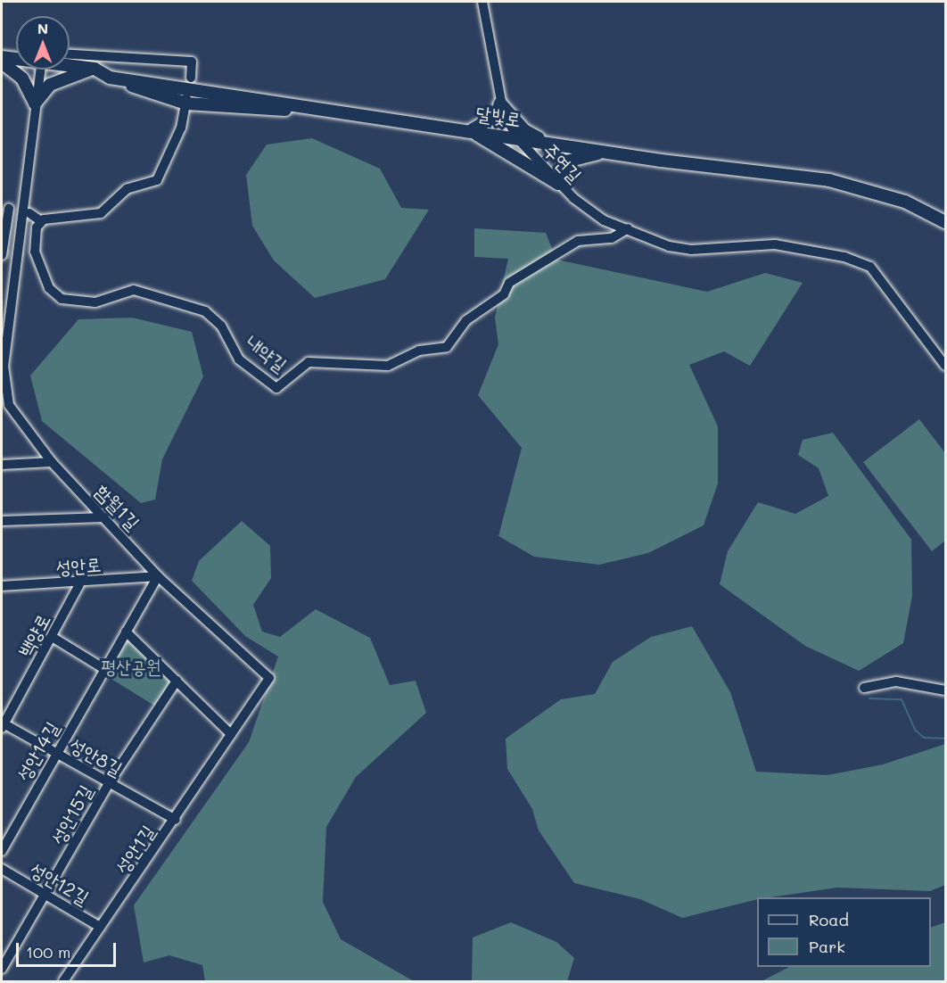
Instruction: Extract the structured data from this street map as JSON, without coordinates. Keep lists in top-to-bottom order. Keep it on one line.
{"streets":{"main road":["달빛로"],"street":["주연길","내약길","함월1길","성안로","백양로","성안14길","성안8길","성안15길","성안1길","성안12길"]},"crossings":[["달빛로","주연길"],["주연길","내약길"],["함월1길","성안로"],["함월1길","성안14길"],["함월1길","성안1길"],["성안로","백양로"],["성안로","성안14길"],["성안로","성안1길"],["백양로","성안8길"],["성안14길","성안8길"],["성안14길","성안1길"],["성안8길","성안15길"],["성안8길","성안1길"],["성안15길","성안12길"],["성안1길","성안12길"]],"parks":["평산공원"],"legend":["Road","Park"],"scale_bar":"100 m","north":"top"}
